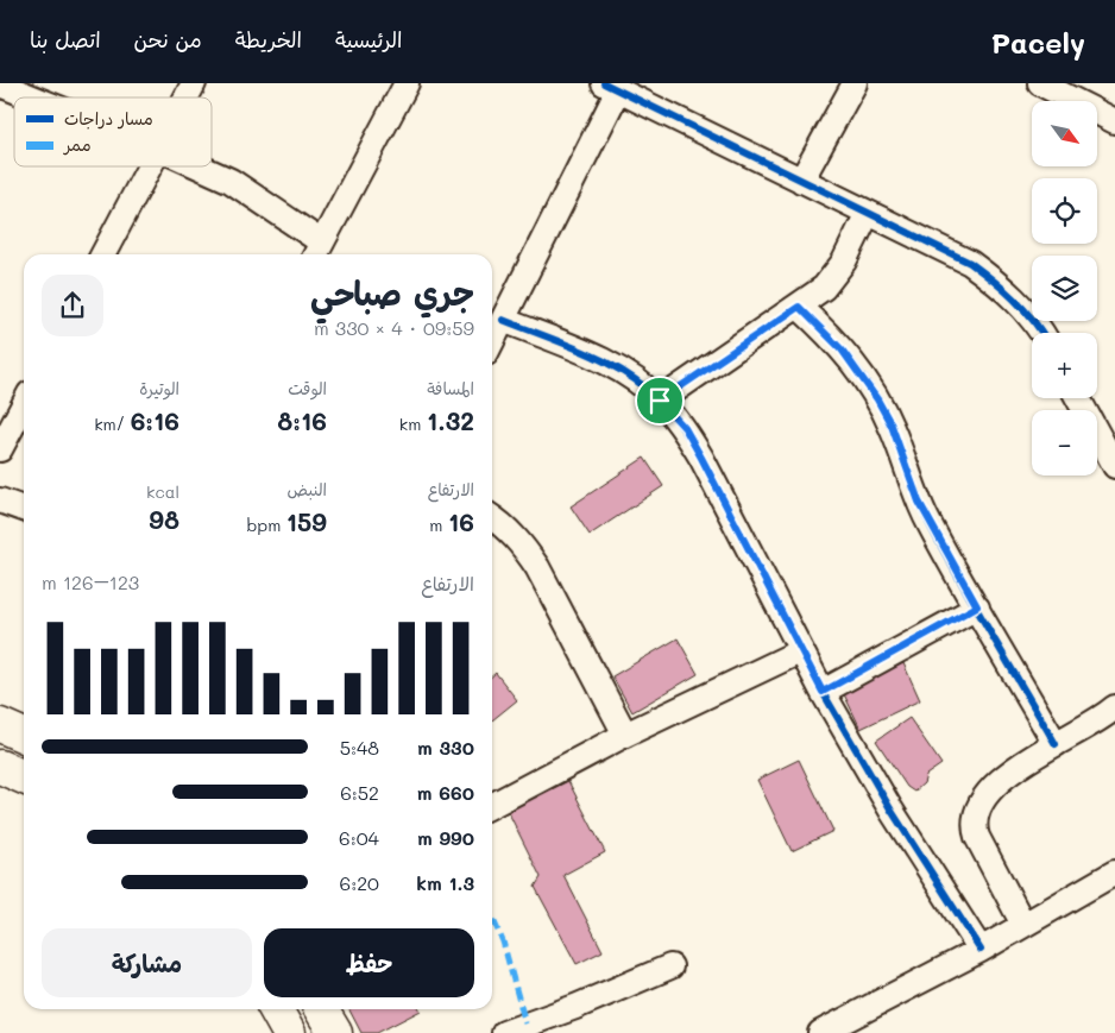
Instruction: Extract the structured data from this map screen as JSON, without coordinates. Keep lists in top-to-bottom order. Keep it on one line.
{"legend":["مسار دراجات","ممر"],"north":"bottom right","page":{"header":"Pacely","nav":["الرئيسية","الخريطة","من نحن","اتصل بنا"],"map_buttons":["+","−"],"heading":["جري صباحي","09:59 · 4 × 330 m"],"stats":[["المسافة","1.32 km"],["الوقت","8:16"],["الوتيرة","6:16 /km"],["الارتفاع","16 m"],["النبض","159 bpm"],["kcal","98"]],"chart":["الارتفاع","123–126 m"],"list":[{"name":"330 m","note":"5:48"},{"name":"660 m","note":"6:52"},{"name":"990 m","note":"6:04"},{"name":"1.3 km","note":"6:20"}],"buttons":["حفظ","مشاركة"]}}
